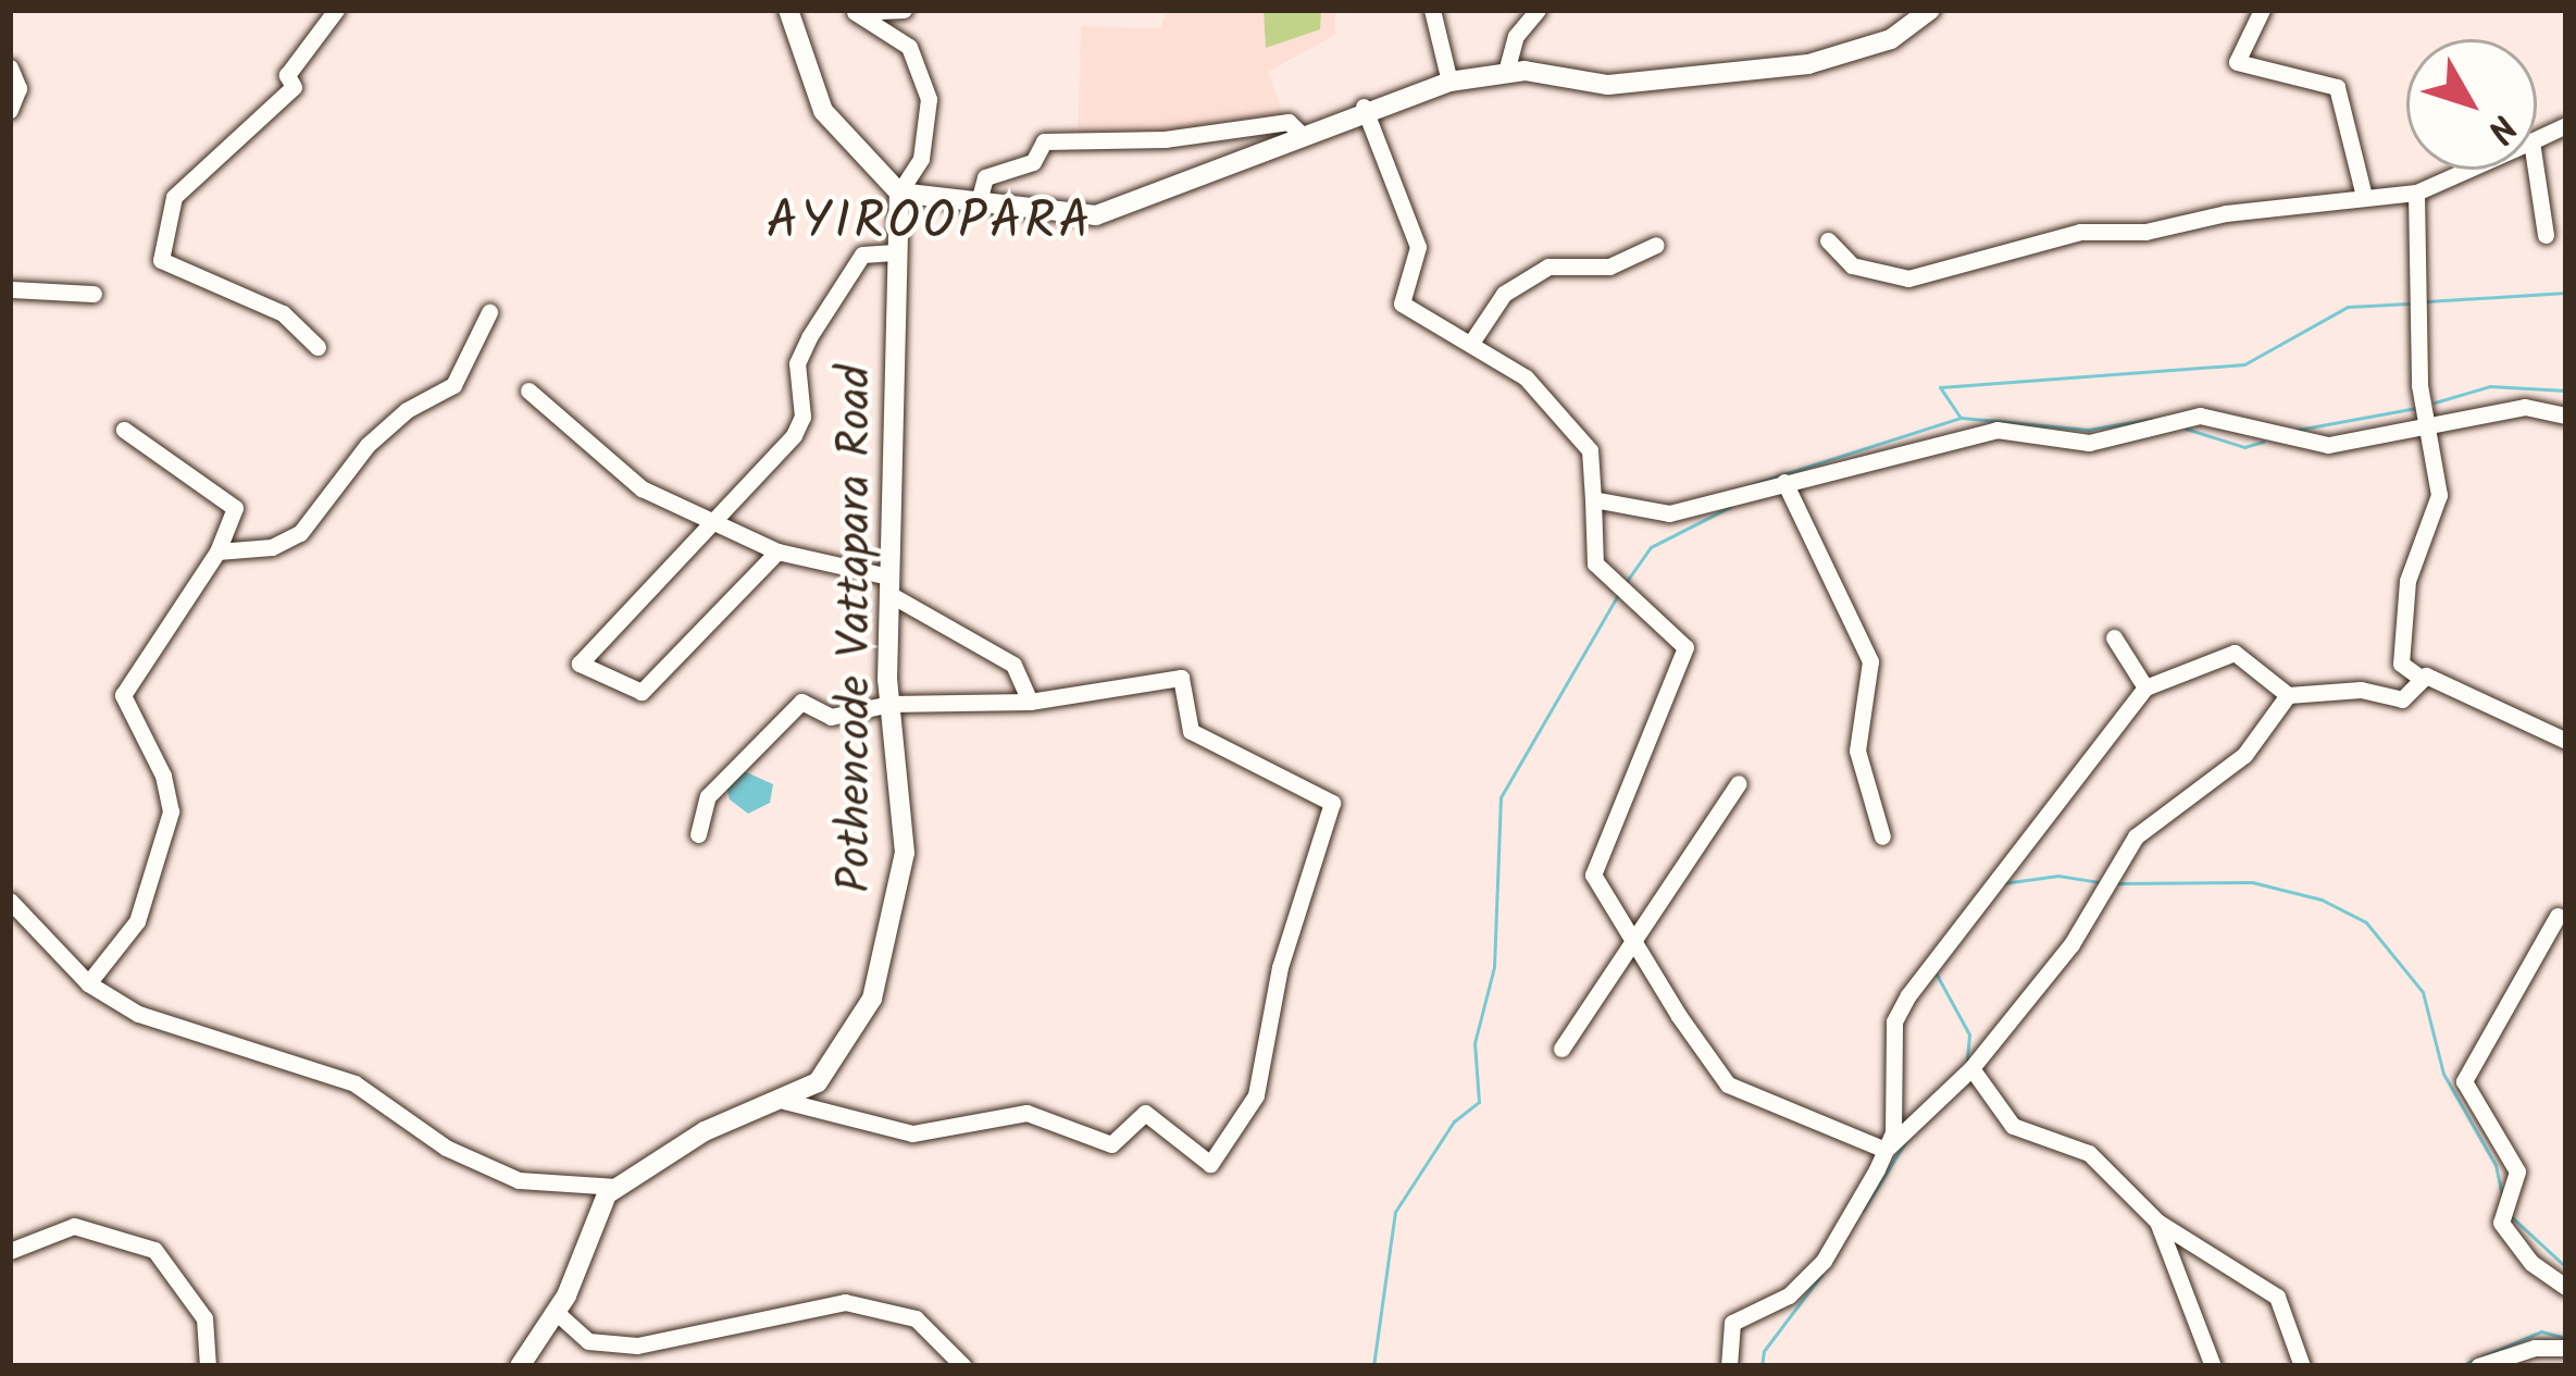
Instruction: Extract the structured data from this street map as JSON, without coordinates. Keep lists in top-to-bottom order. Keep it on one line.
{"streets":{"main road":["Pothencode Vattapara Road"]},"districts":["AYIROOPARA"],"north":"bottom right"}
